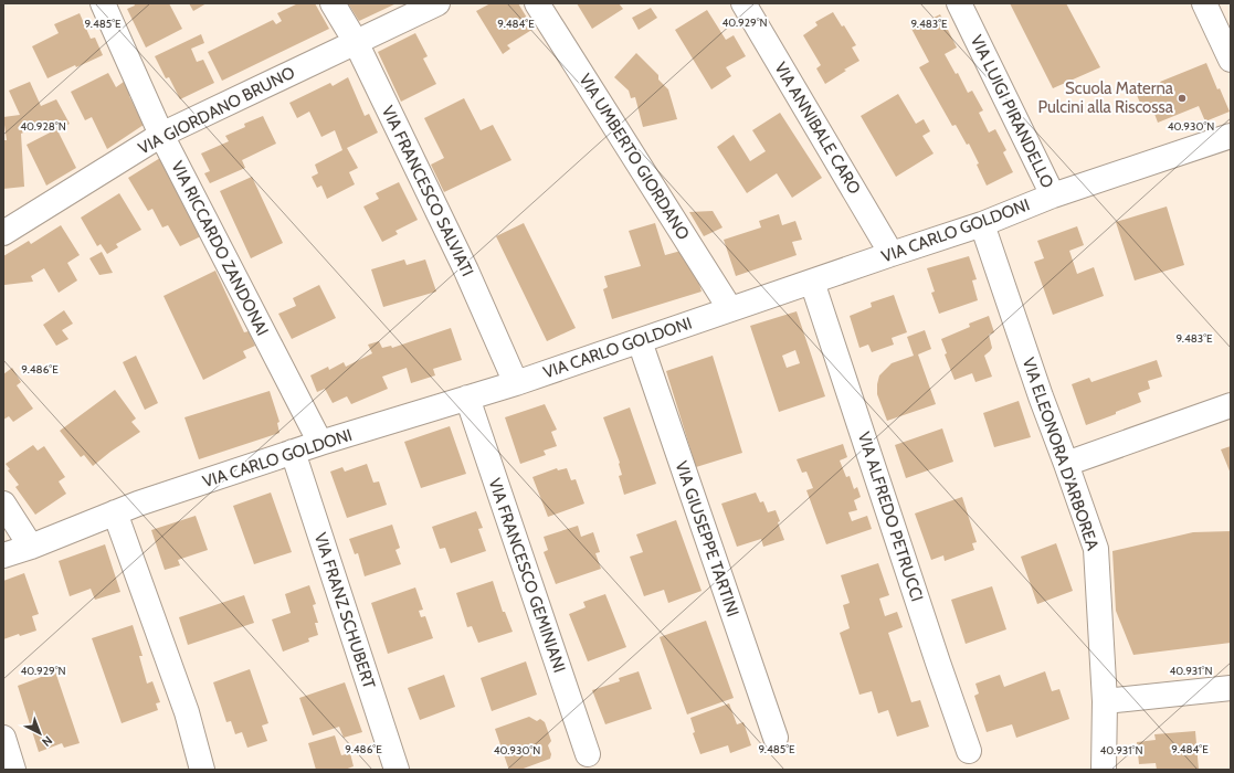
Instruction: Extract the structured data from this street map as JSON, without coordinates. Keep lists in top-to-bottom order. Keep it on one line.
{"streets":{"street":["VIA GIORDANO BRUNO","VIA LUIGI PIRANDELLO","VIA ANNIBALE CARO","VIA UMBERTO GIORDANO","VIA FRANCESCO SALVIATI","VIA CARLO GOLDONI","VIA RICCARDO ZANDONAI","VIA ELEONORA D'ARBOREA","VIA ALFREDO PETRUCCI","VIA GIUSEPPE TARTINI","VIA FRANCESCO GEMINIANI","VIA FRANZ SCHUBERT"]},"crossings":[["VIA GIORDANO BRUNO","VIA FRANCESCO SALVIATI"],["VIA GIORDANO BRUNO","VIA RICCARDO ZANDONAI"],["VIA LUIGI PIRANDELLO","VIA CARLO GOLDONI"],["VIA ANNIBALE CARO","VIA CARLO GOLDONI"],["VIA UMBERTO GIORDANO","VIA CARLO GOLDONI"],["VIA FRANCESCO SALVIATI","VIA CARLO GOLDONI"],["VIA CARLO GOLDONI","VIA RICCARDO ZANDONAI"],["VIA CARLO GOLDONI","VIA ELEONORA D'ARBOREA"],["VIA CARLO GOLDONI","VIA ALFREDO PETRUCCI"],["VIA CARLO GOLDONI","VIA GIUSEPPE TARTINI"],["VIA CARLO GOLDONI","VIA FRANCESCO GEMINIANI"],["VIA CARLO GOLDONI","VIA FRANZ SCHUBERT"]],"places":["Scuola Materna Pulcini alla Riscossa"],"north":"bottom right","coordinates":["40.929°N","9.485°E","9.484°E","9.483°E","40.928°N","40.930°N","9.486°E","40.931°N"]}
